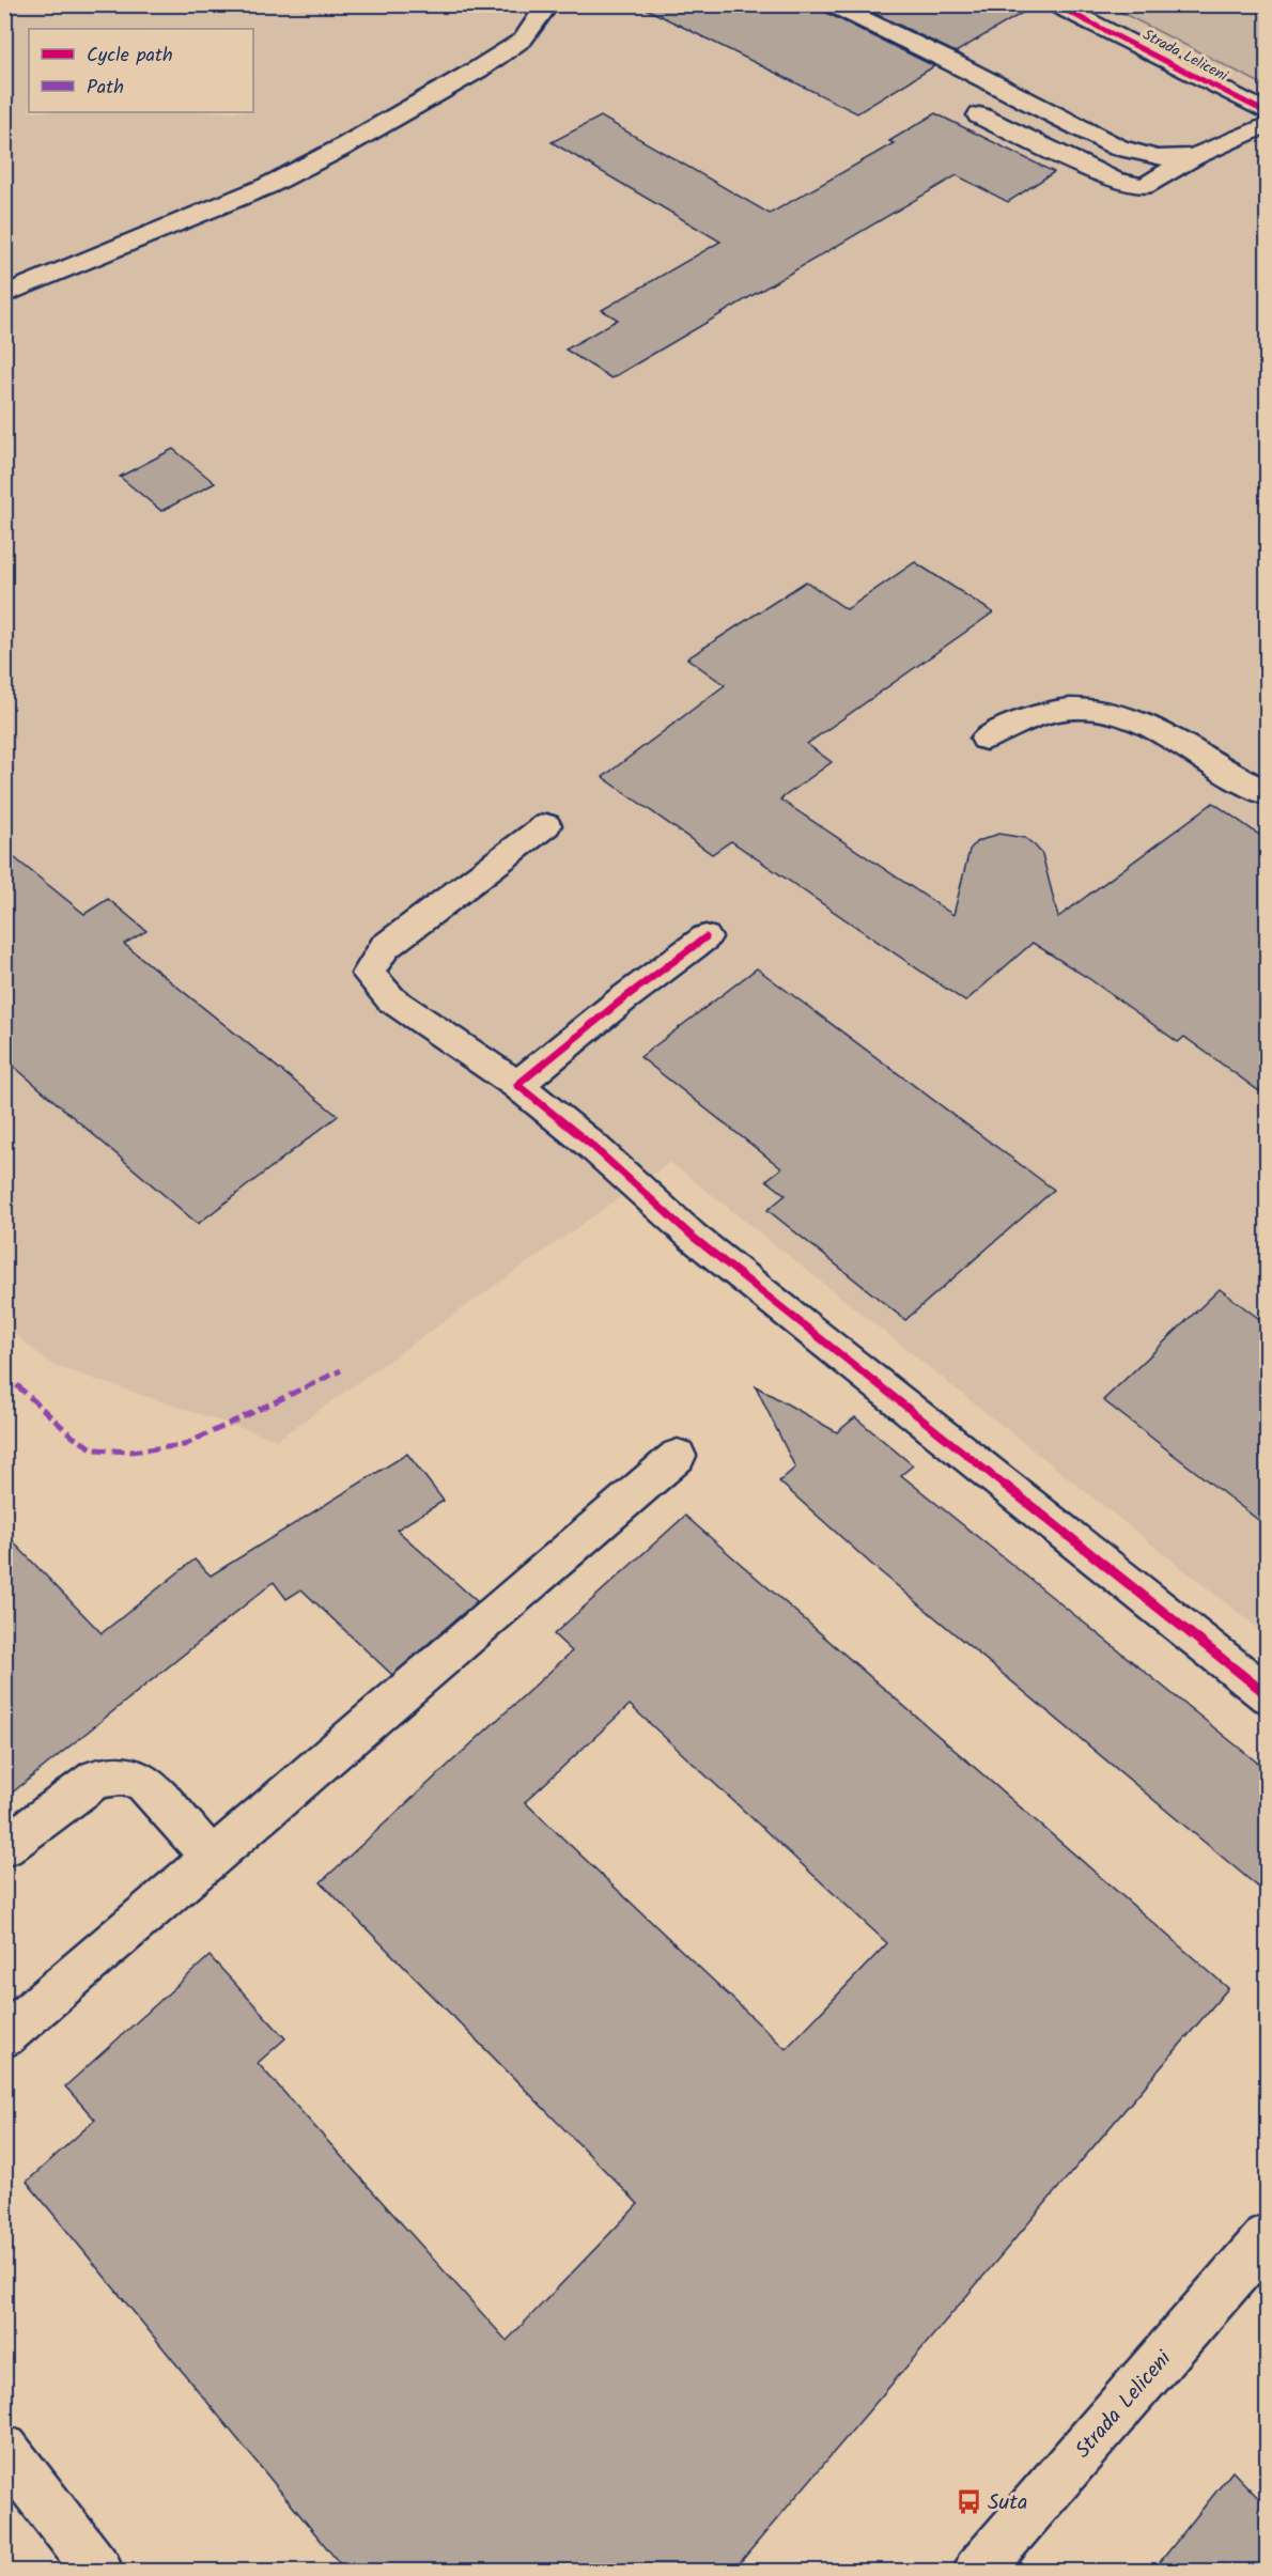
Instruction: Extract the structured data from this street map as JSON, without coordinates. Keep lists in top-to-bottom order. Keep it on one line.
{"streets":{"street":["Strada Leliceni"]},"places":{"bus stop":["Suta"]},"legend":["Cycle path","Path"]}
